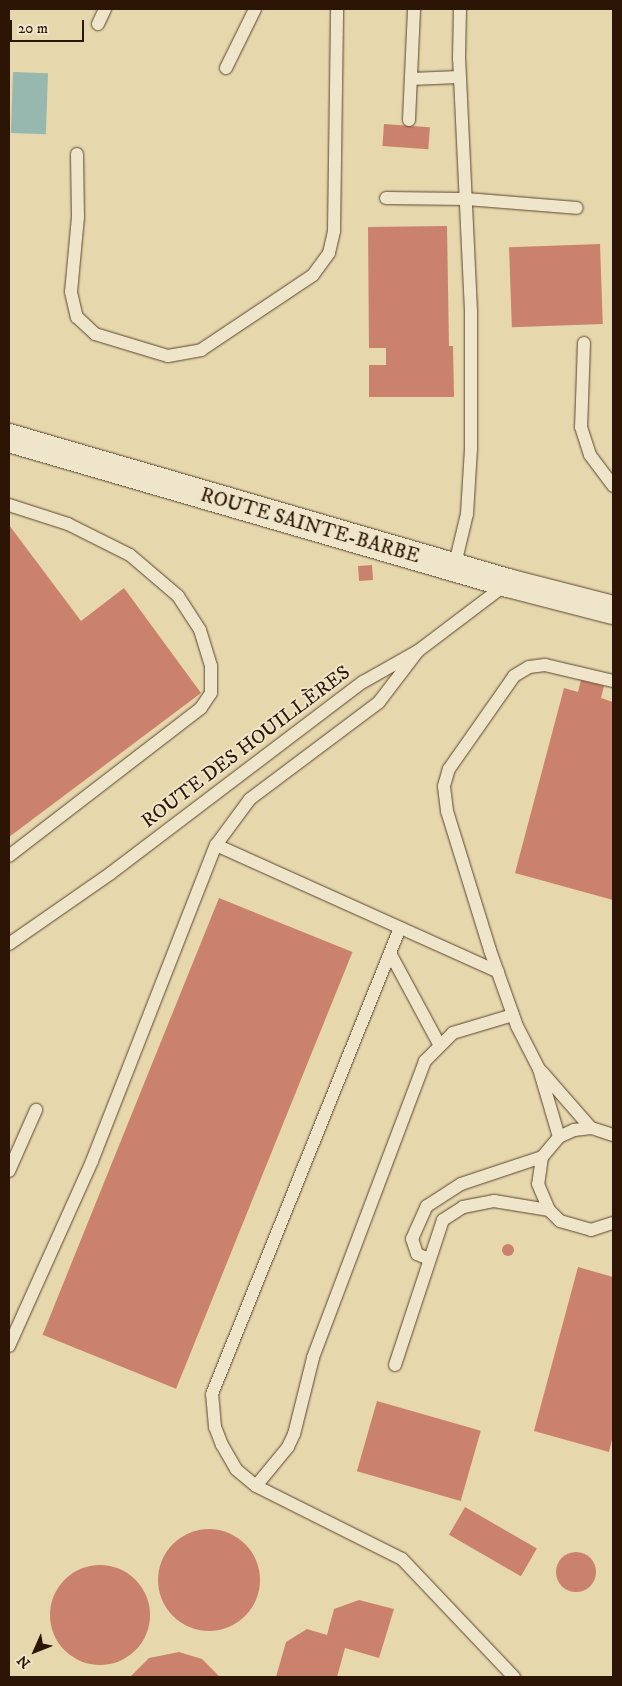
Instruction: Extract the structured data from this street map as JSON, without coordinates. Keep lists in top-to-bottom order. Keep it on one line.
{"streets":{"main road":["ROUTE SAINTE-BARBE"],"lane":["ROUTE DES HOUILLÈRES"]},"crossings":[["ROUTE SAINTE-BARBE","ROUTE DES HOUILLÈRES"]],"scale_bar":"20 m","north":"bottom left"}
